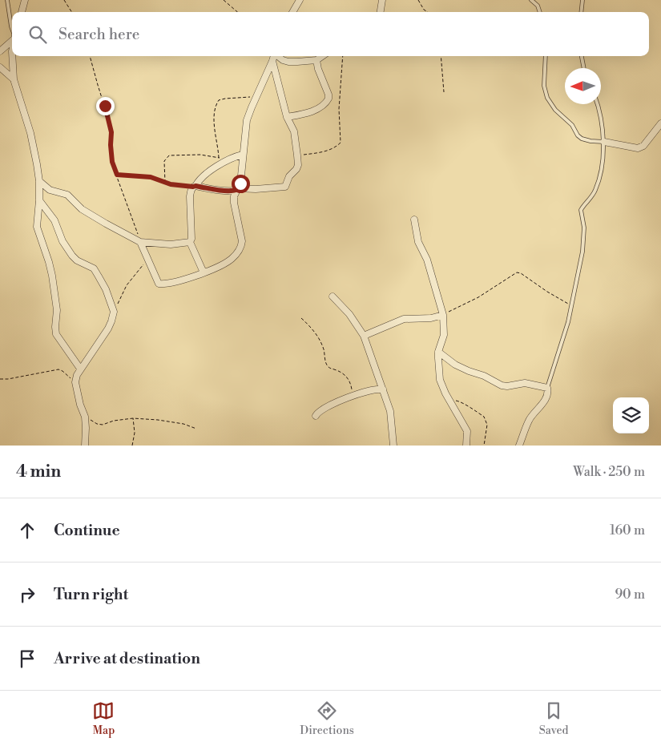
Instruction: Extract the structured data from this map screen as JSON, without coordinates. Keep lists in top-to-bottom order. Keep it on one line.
{"north":"left","page":{"search":"Search here","heading":["4 min","Walk · 250 m"],"list":[["Continue","160 m"],["Turn right","90 m"],"Arrive at destination"],"nav":["Map","Directions","Saved"]}}
